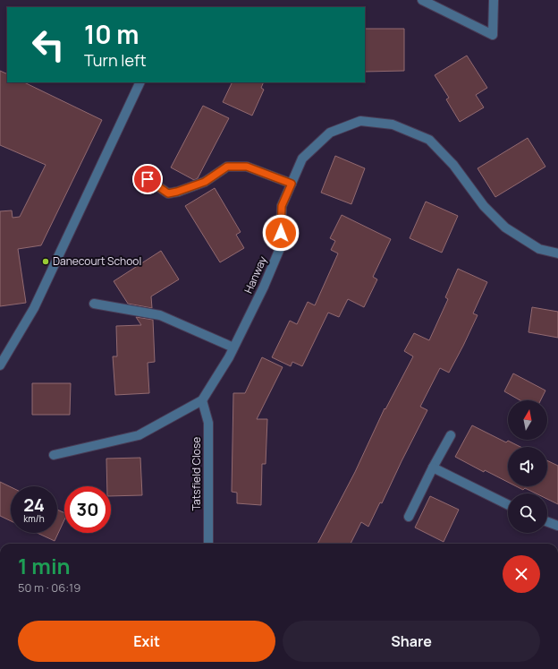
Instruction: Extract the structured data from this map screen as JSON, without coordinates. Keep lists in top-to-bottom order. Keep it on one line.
{"streets":{"street":["Hanway","Tatsfield Close"]},"crossings":[["Hanway","Tatsfield Close"]],"places":["Danecourt School"],"north":"top","page":{"turn":["10 m","Turn left"],"speed":"24 km/h","limit":"30","heading":["1 min","50 m · 06:19"],"buttons":["Exit","Share"]}}
